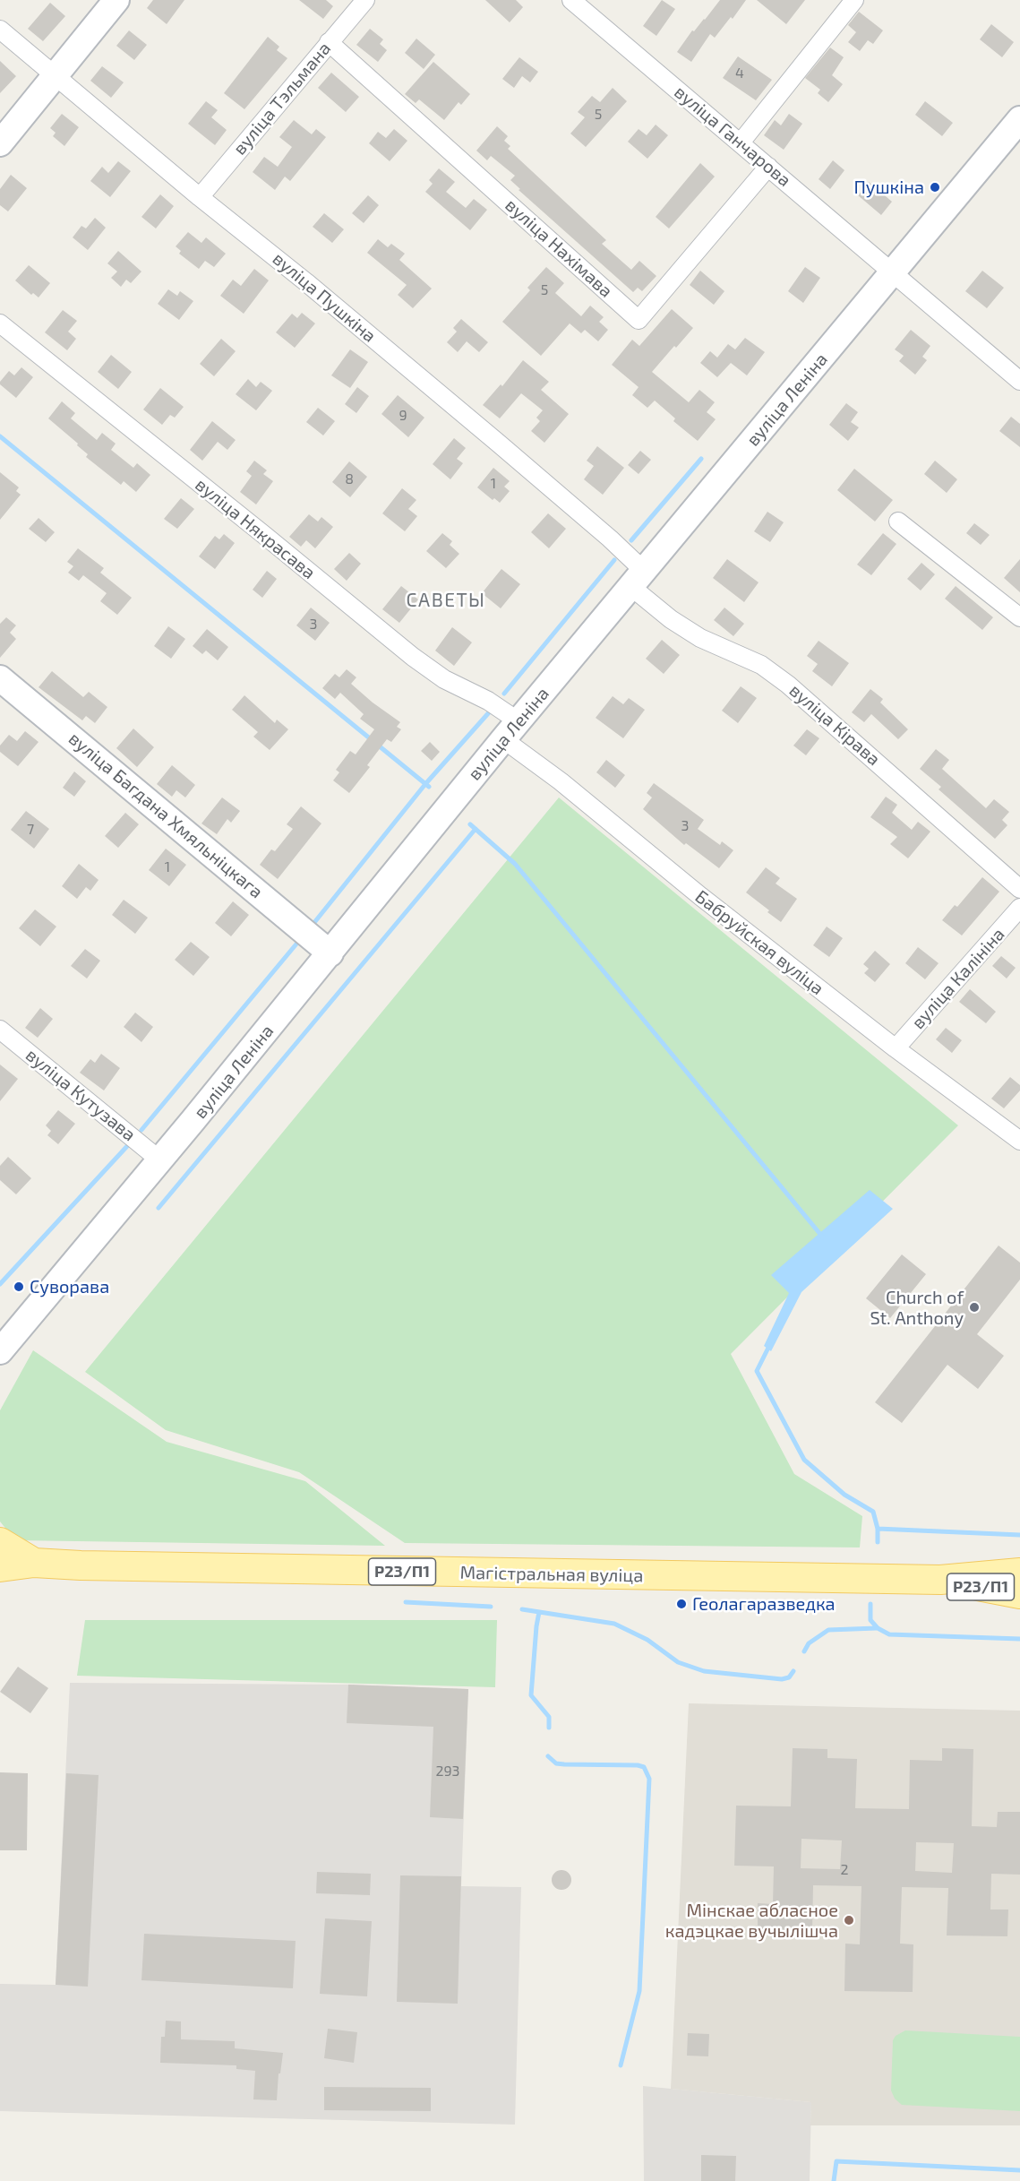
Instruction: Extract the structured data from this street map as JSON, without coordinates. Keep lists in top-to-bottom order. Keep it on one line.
{"streets":{"main road":["вуліца Леніна","вуліца Багдана Хмяльніцкага","Р23/П1","Магістральная вуліца"],"street":["вуліца Тэльмана","вуліца Ганчарова","вуліца Нахімава","вуліца Пушкіна","вуліца Някрасава","вуліца Кірава","Бабруйская вуліца","вуліца Калініна","вуліца Кутузава"]},"crossings":[["вуліца Тэльмана","вуліца Нахімава"],["вуліца Тэльмана","вуліца Пушкіна"],["вуліца Ганчарова","вуліца Нахімава"],["вуліца Ганчарова","вуліца Леніна"],["вуліца Пушкіна","вуліца Леніна"],["вуліца Пушкіна","вуліца Кірава"],["вуліца Леніна","вуліца Някрасава"],["вуліца Леніна","вуліца Кірава"],["вуліца Леніна","вуліца Багдана Хмяльніцкага"],["вуліца Леніна","Бабруйская вуліца"],["вуліца Леніна","вуліца Кутузава"],["вуліца Някрасава","Бабруйская вуліца"],["Бабруйская вуліца","вуліца Калініна"]],"districts":["САВЕТЫ"],"places":["Пушкіна","Суворава","Church of St. Anthony","Геолагаразведка","Мінскае абласное кадэцкае вучылішча"],"house_numbers":["4","5","5","9","8","1","3","3","7","1","293","2"]}
